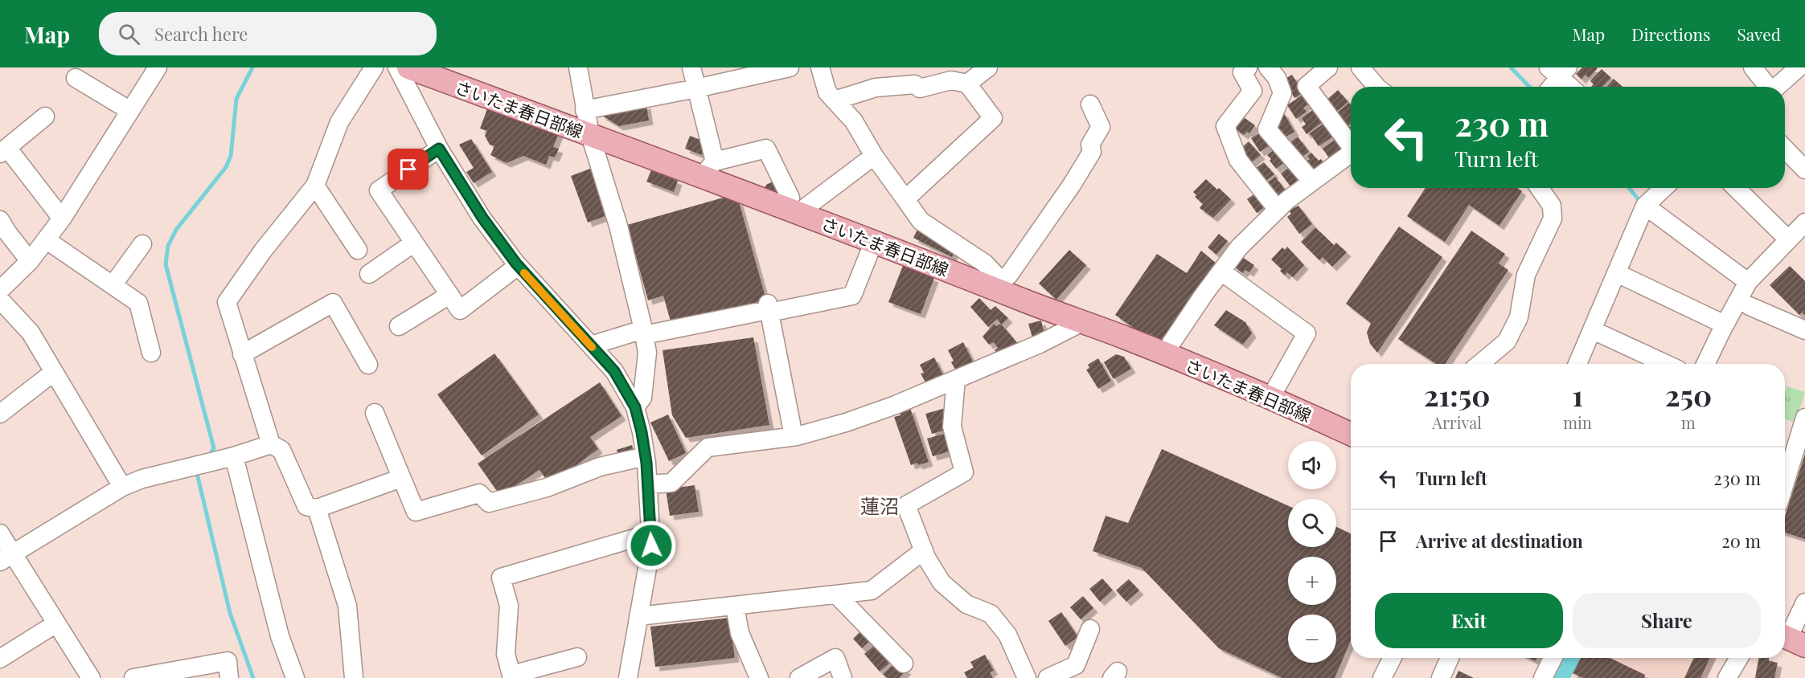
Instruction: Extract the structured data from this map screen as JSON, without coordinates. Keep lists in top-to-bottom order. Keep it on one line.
{"streets":{"main road":["さいたま春日部線"]},"districts":["蓮沼"],"page":{"header":"Map","search":"Search here","nav":["Map","Directions","Saved"],"turn":["230 m","Turn left"],"eta":["21:50","Arrival","1","min","250","m"],"map_buttons":["+","−"],"list":[{"name":"Turn left","value":"230 m"},{"name":"Arrive at destination","value":"20 m"}],"buttons":["Exit","Share"]}}
